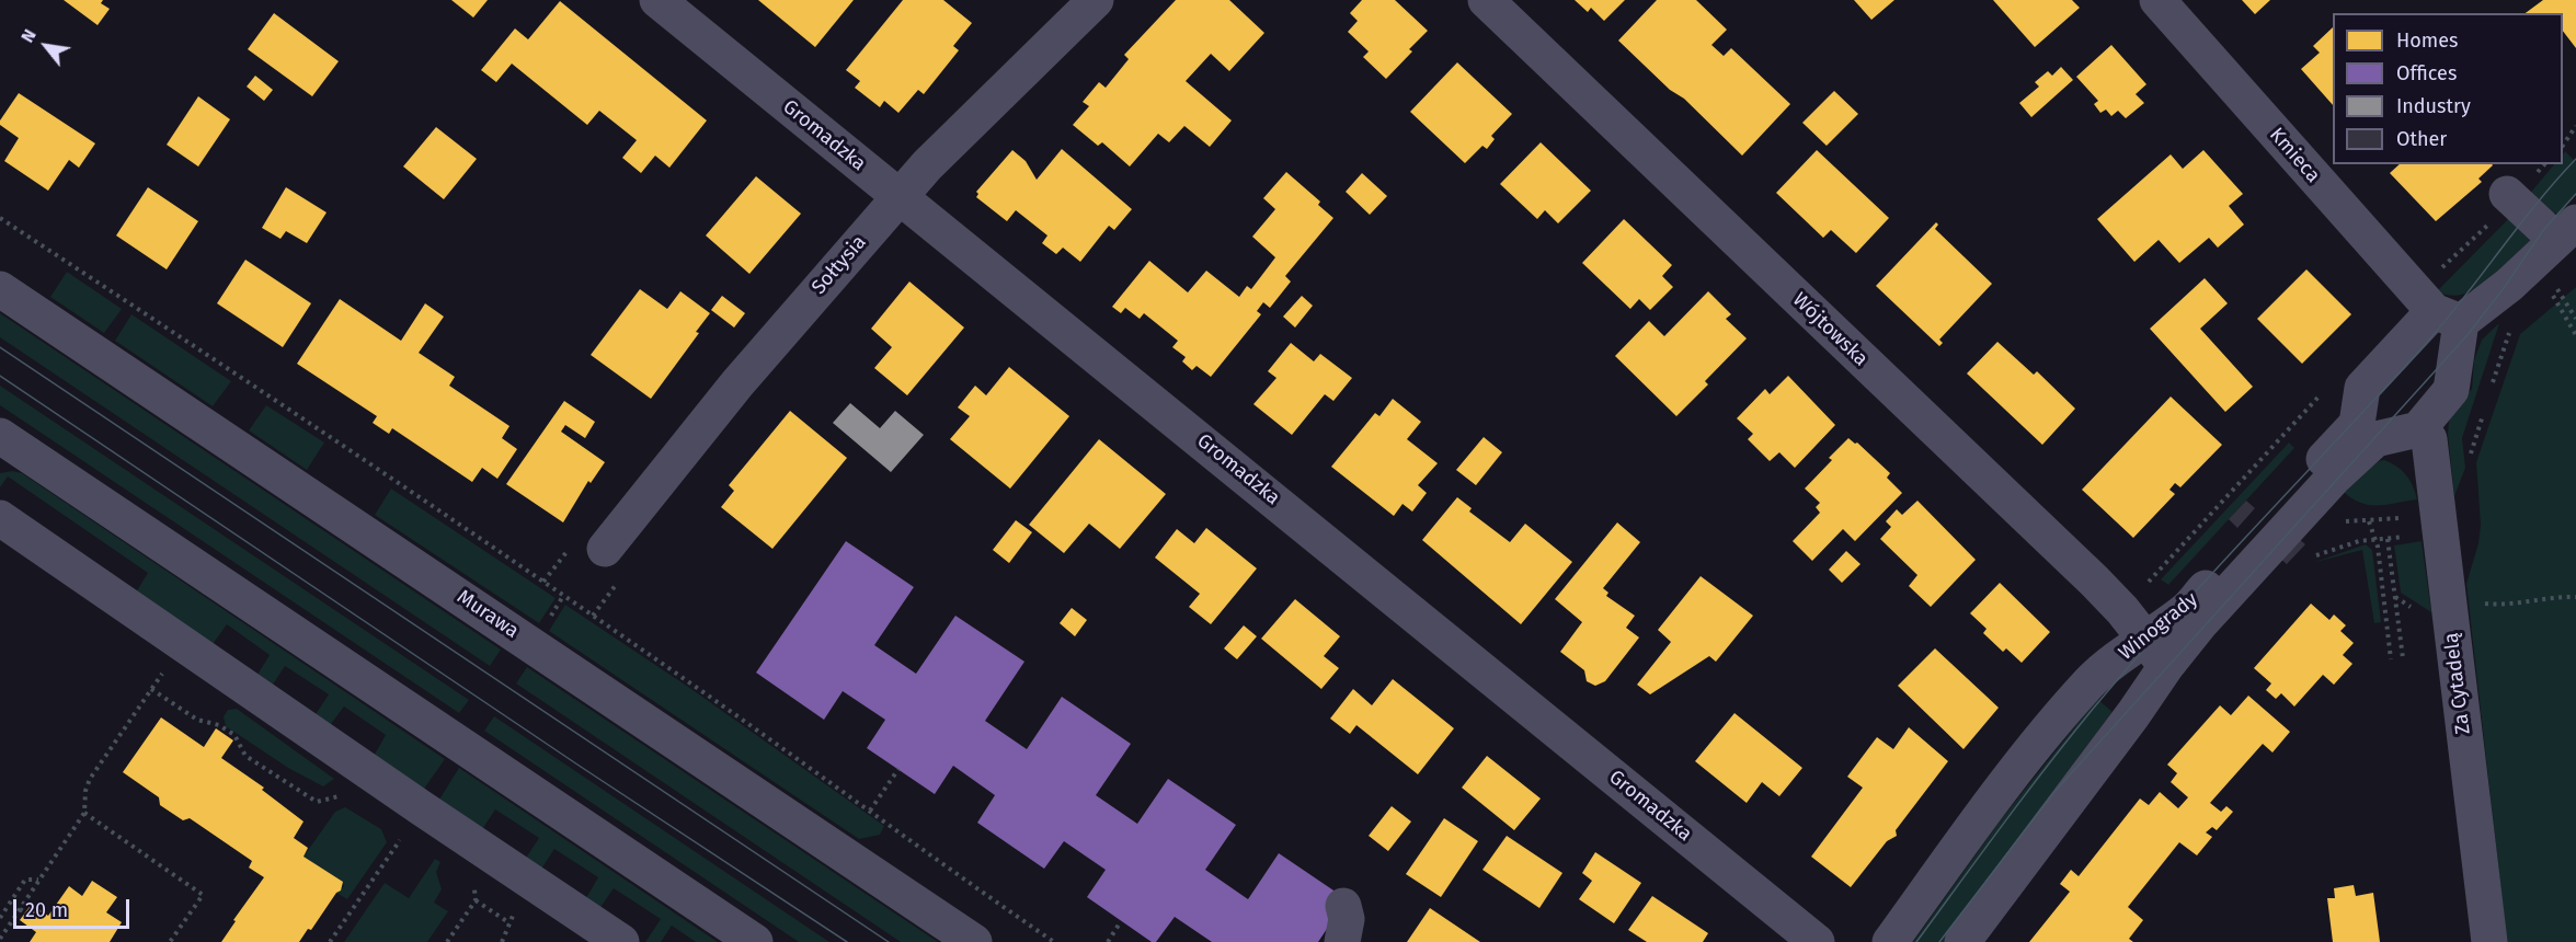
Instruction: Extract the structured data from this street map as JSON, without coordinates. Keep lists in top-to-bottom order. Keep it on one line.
{"streets":{"street":["Gromadzka","Kmieca","Sołtysia","Wójtowska","Murawa","Winogrady","Za Cytadelą"]},"crossings":[["Gromadzka","Sołtysia"],["Wójtowska","Winogrady"],["Winogrady","Za Cytadelą"]],"legend":["Homes","Offices","Industry","Other"],"scale_bar":"20 m","north":"top left"}
